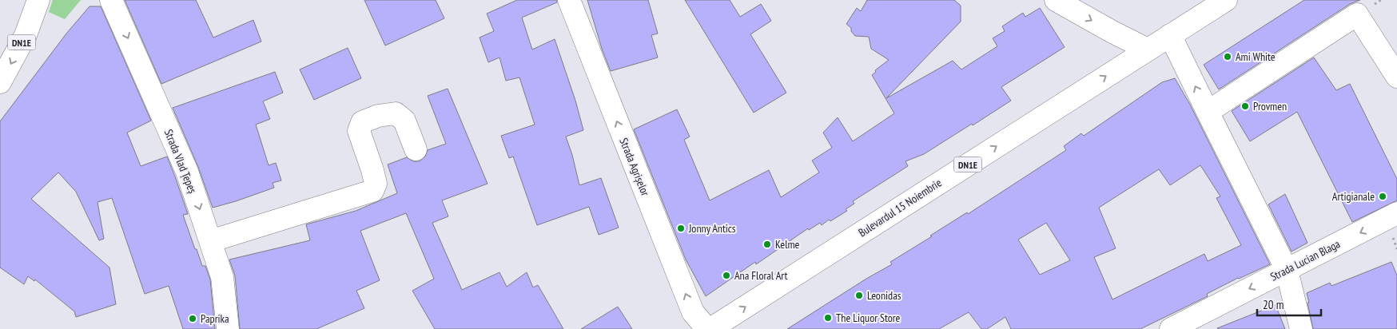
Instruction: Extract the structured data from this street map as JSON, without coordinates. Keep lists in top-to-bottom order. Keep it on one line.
{"streets":{"street":["DN1E","Strada Vlad Țepeș","Strada Agrișelor","Bulevardul 15 Noiembrie","Strada Lucian Blaga"]},"one_way":["Strada Vlad Țepeș","Strada Agrișelor","Bulevardul 15 Noiembrie","Strada Lucian Blaga"],"places":["Ami White","Provmen","Artigianale","Jonny Antics","Kelme","Ana Floral Art","Leonidas","The Liquor Store","Paprika"],"scale_bar":"20 m"}
